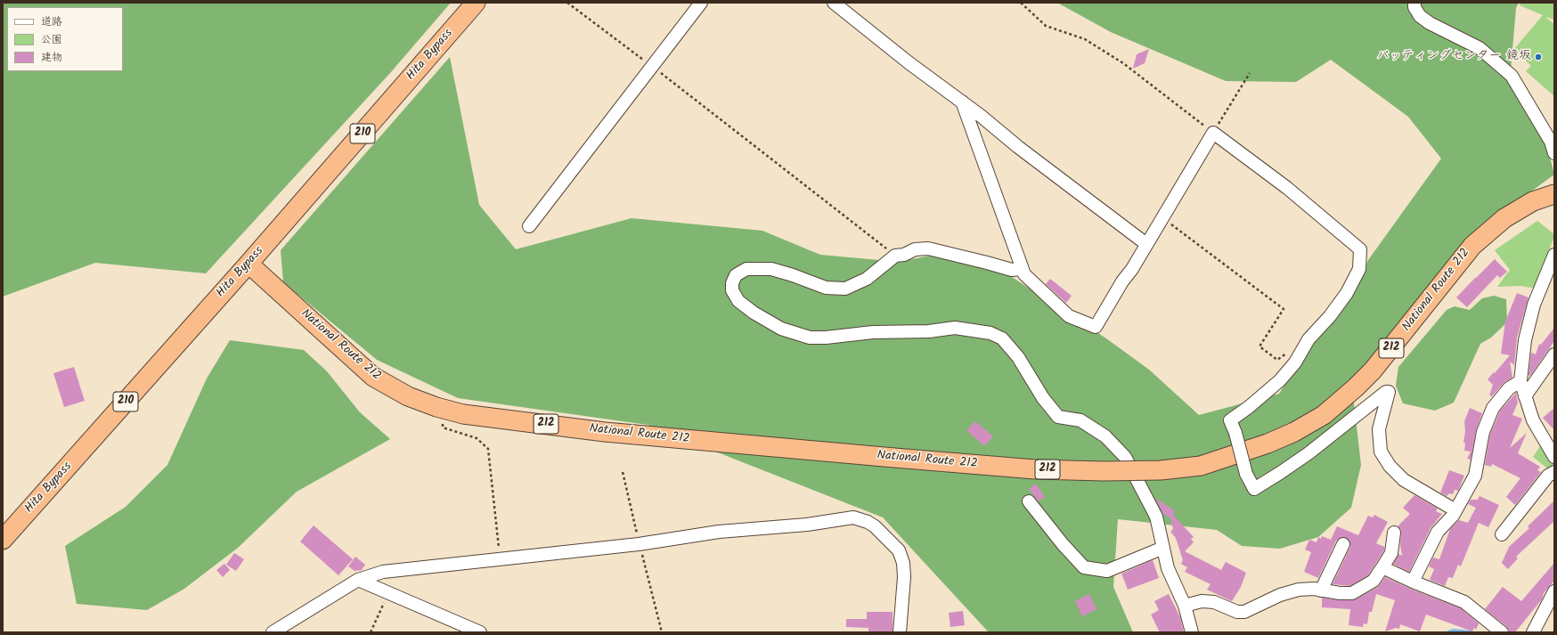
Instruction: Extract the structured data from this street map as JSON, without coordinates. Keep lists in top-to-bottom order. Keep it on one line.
{"streets":{"highway":["Hita Bypass","210","National Route 212","212"]},"crossings":[["Hita Bypass","National Route 212"]],"places":["バッティングセンター 鏡坂"],"legend":["道路","公園","建物"]}
